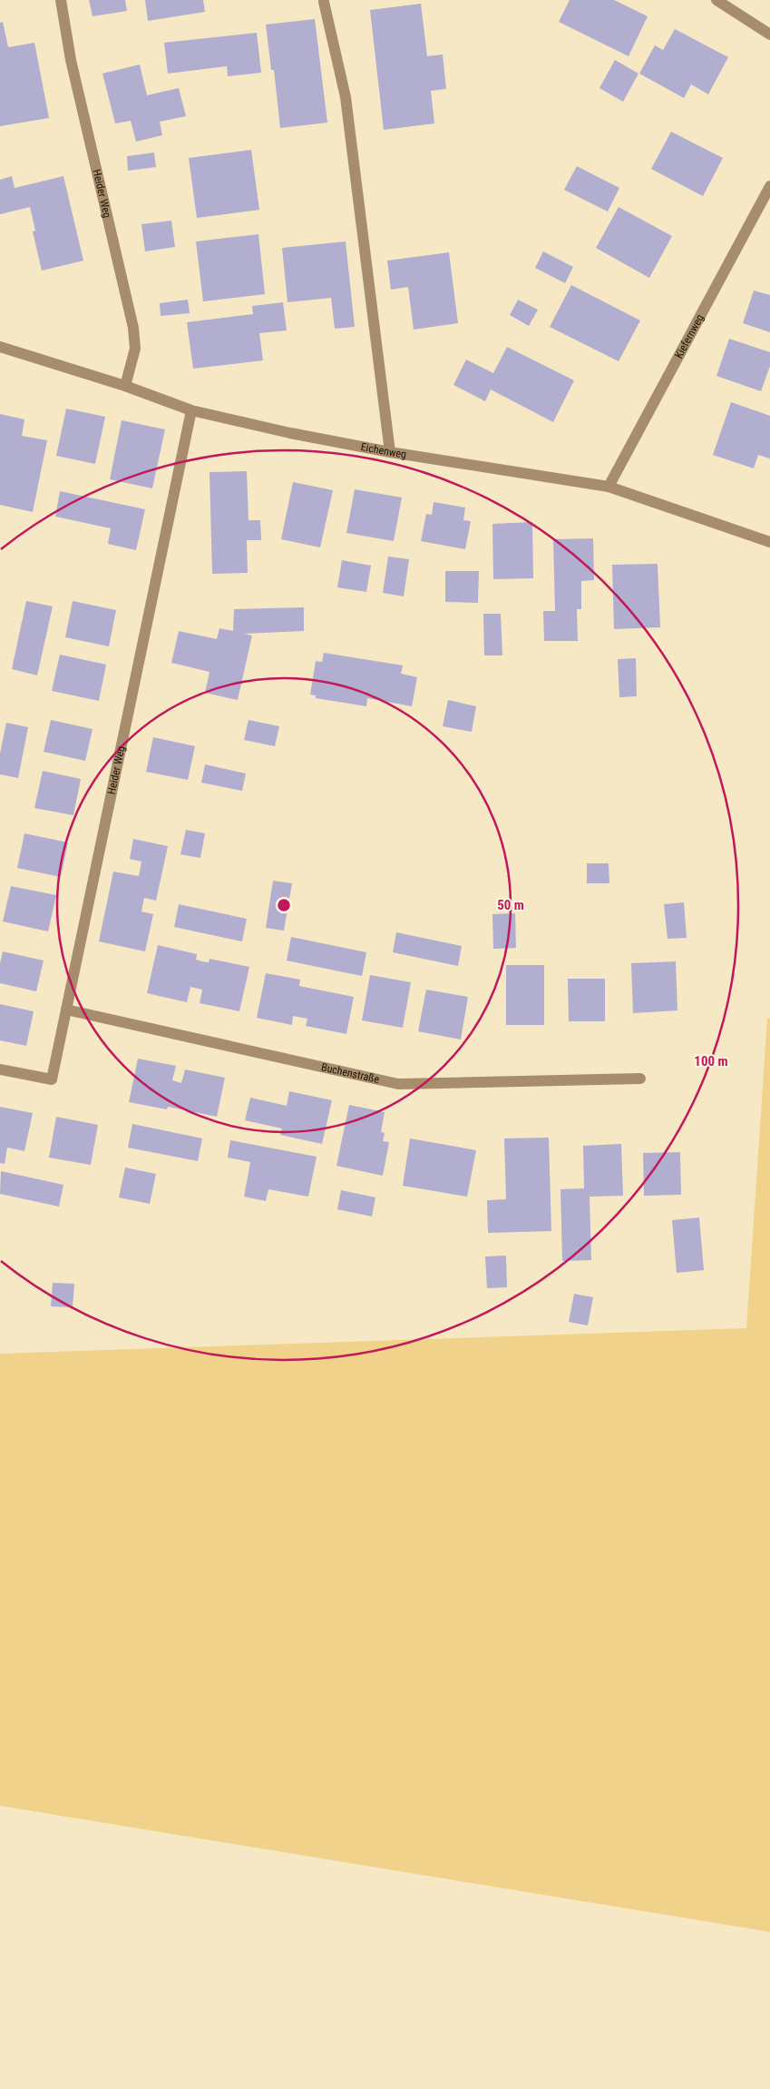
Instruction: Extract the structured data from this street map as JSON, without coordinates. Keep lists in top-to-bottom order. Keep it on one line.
{"streets":{"street":["Heider Weg","Kiefernweg","Eichenweg","Buchenstraße"]},"crossings":[["Heider Weg","Eichenweg"],["Heider Weg","Buchenstraße"],["Kiefernweg","Eichenweg"]],"rings":["50 m","100 m"]}
